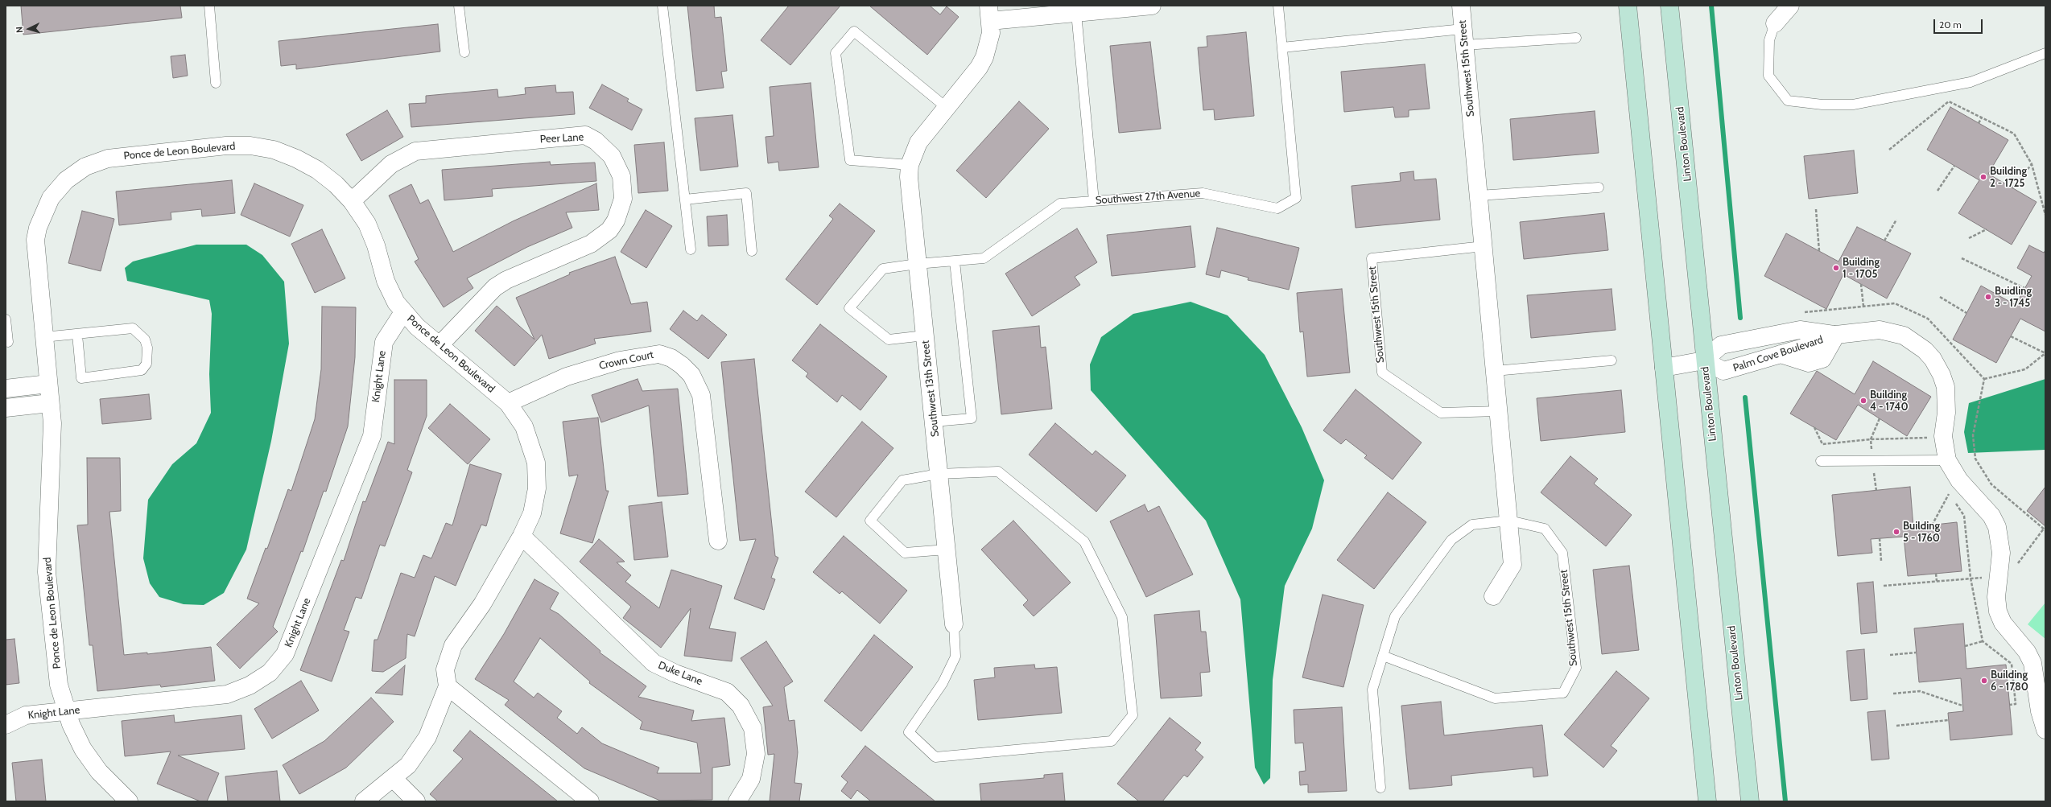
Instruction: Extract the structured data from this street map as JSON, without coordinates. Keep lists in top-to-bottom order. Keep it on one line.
{"streets":{"main road":["Linton Boulevard"],"street":["Southwest 15th Street","Peer Lane","Ponce de Leon Boulevard","Palm Cove Boulevard","Crown Court","Knight Lane","Southwest 13th Street","Duke Lane"],"lane":["Southwest 27th Avenue"]},"crossings":[["Peer Lane","Ponce de Leon Boulevard"],["Linton Boulevard","Palm Cove Boulevard"],["Ponce de Leon Boulevard","Crown Court"],["Ponce de Leon Boulevard","Knight Lane"],["Ponce de Leon Boulevard","Duke Lane"],["Southwest 27th Avenue","Southwest 13th Street"]],"places":["Building 2 - 1725","Building 1 - 1705","Buidling 3 - 1745","Building 4 - 1740","Building 5 - 1760","Building 6 - 1780"],"scale_bar":"20 m","north":"left"}
